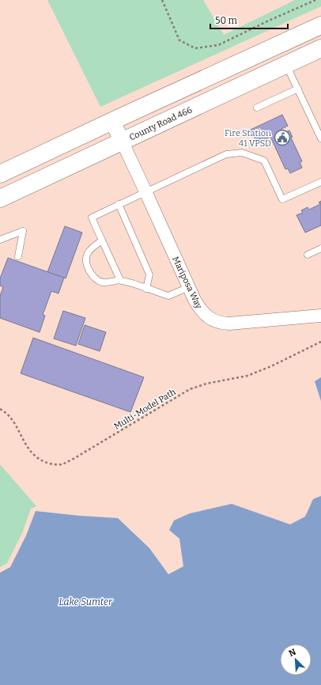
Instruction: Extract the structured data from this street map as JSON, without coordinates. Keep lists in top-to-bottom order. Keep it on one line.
{"streets":{"main road":["County Road 466"],"street":["Mariposa Way"],"path":["Multi-Model Path"]},"crossings":[["County Road 466","Mariposa Way"]],"water":["Lake Sumter"],"places":{"public building":["Fire Station 41 VPSD"]},"scale_bar":"50 m","north":"top left"}
